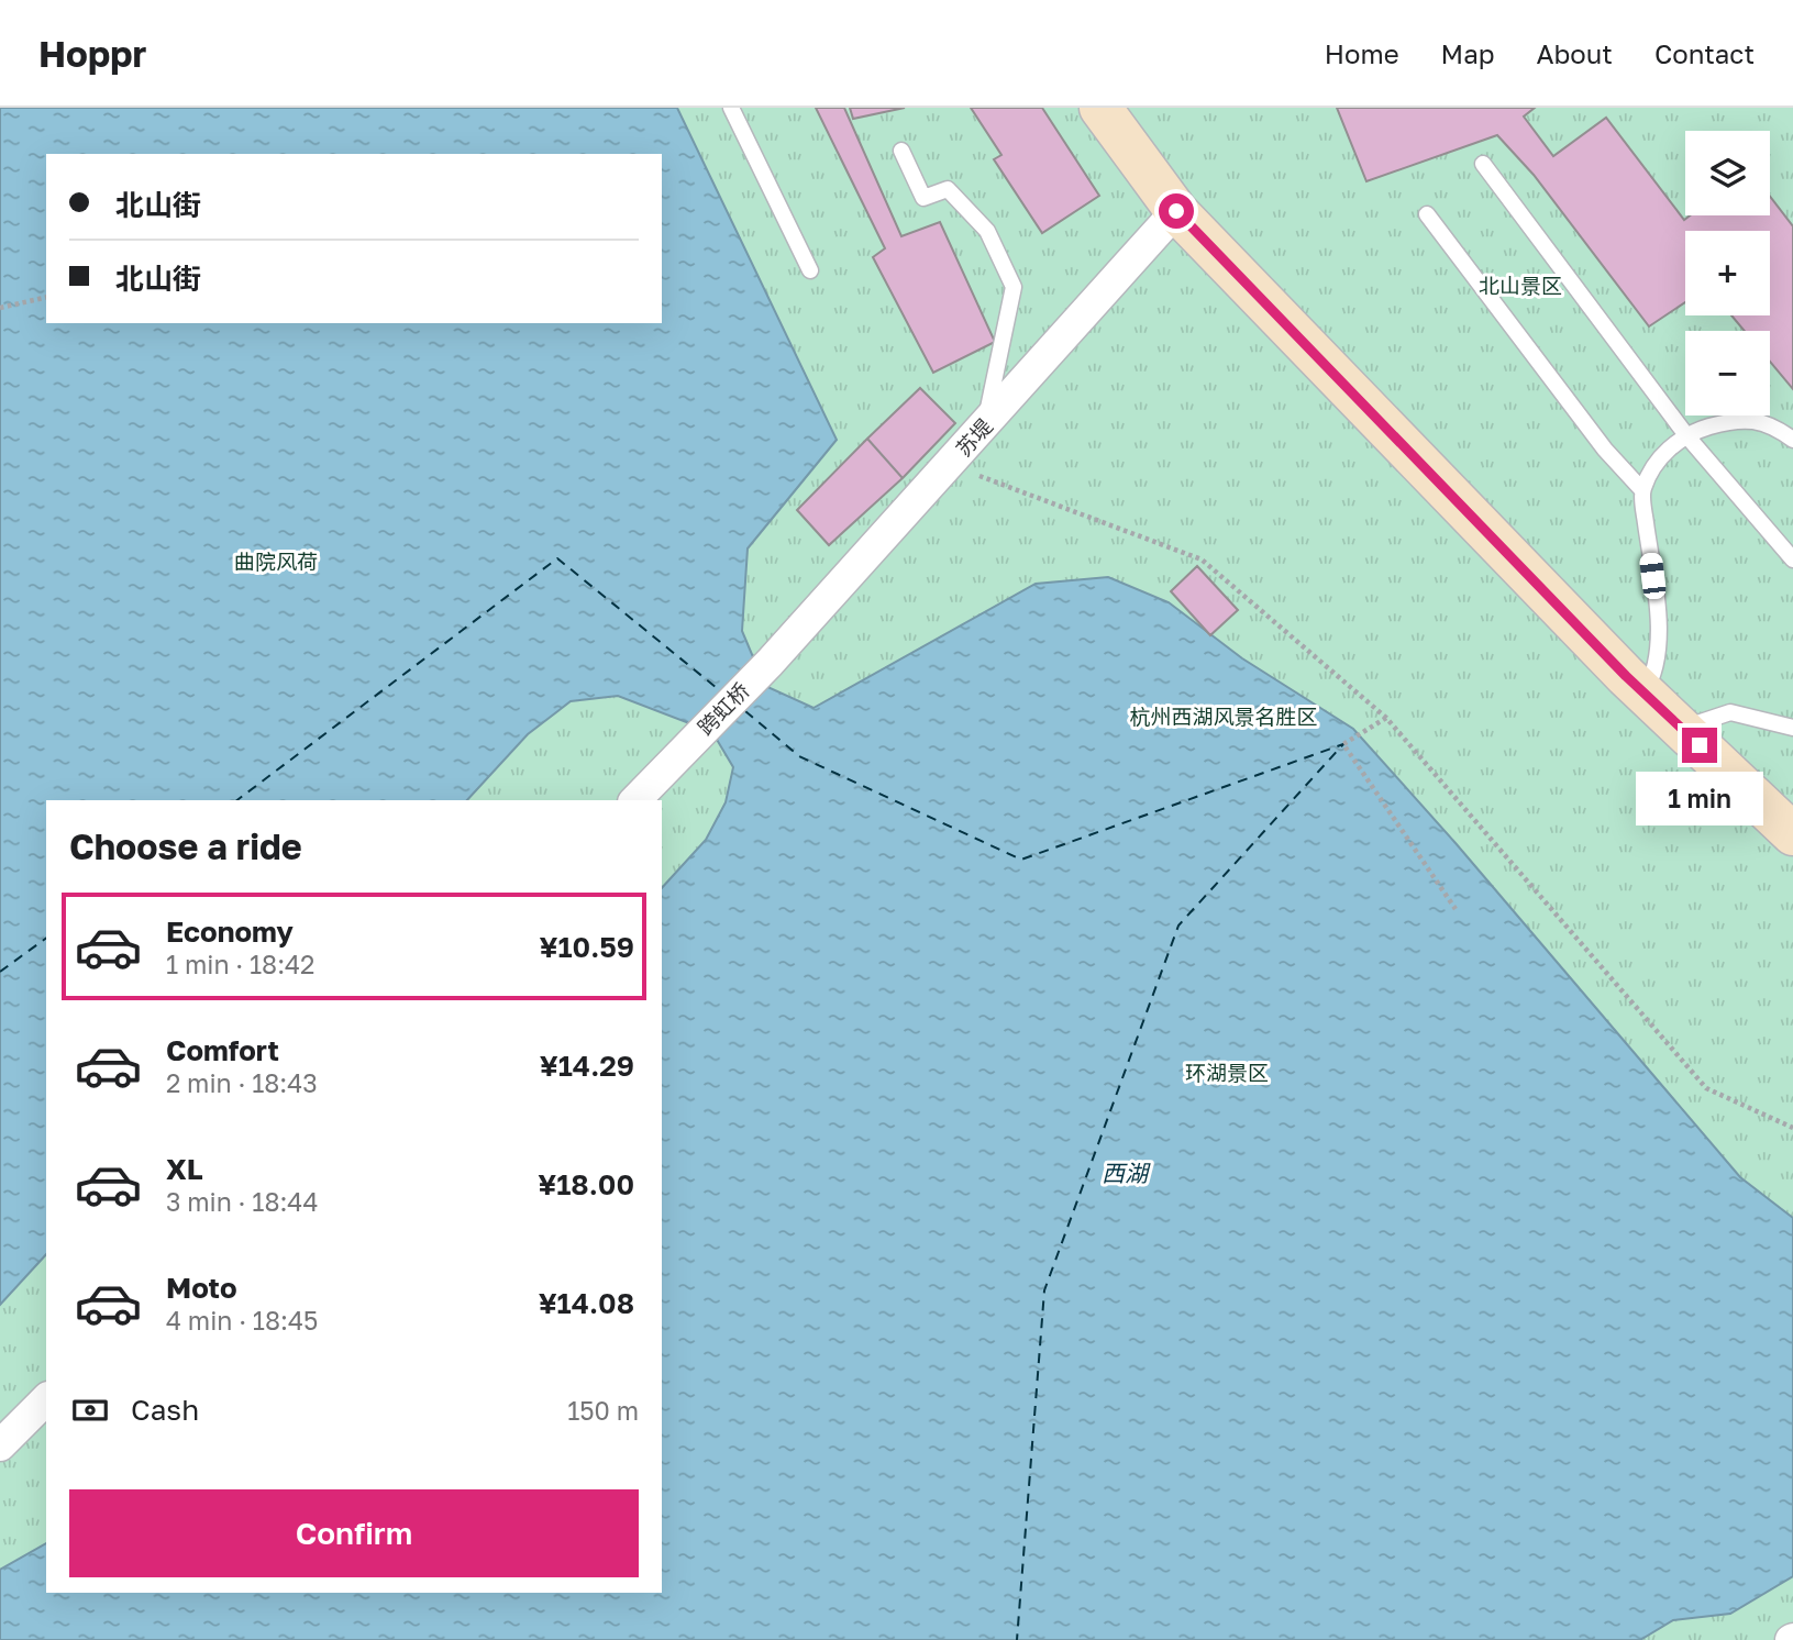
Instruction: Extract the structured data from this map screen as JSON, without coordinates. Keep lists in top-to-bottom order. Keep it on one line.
{"streets":{"street":["苏堤","跨虹桥"]},"crossings":[["苏堤","跨虹桥"]],"water":["西湖"],"parks":["北山景区","曲院风荷","杭州西湖风景名胜区","环湖景区"],"page":{"header":"Hoppr","nav":["Home","Map","About","Contact"],"map_buttons":["+","−"],"banner":["北山街","北山街"],"bubble":"1 min","heading":"Choose a ride","list":[{"name":"Economy","note":"1 min · 18:42","value":"¥10.59"},{"name":"Comfort","note":"2 min · 18:43","value":"¥14.29"},{"name":"XL","note":"3 min · 18:44","value":"¥18.00"},{"name":"Moto","note":"4 min · 18:45","value":"¥14.08"}],"pay":["Cash","150 m"],"buttons":"Confirm"}}
